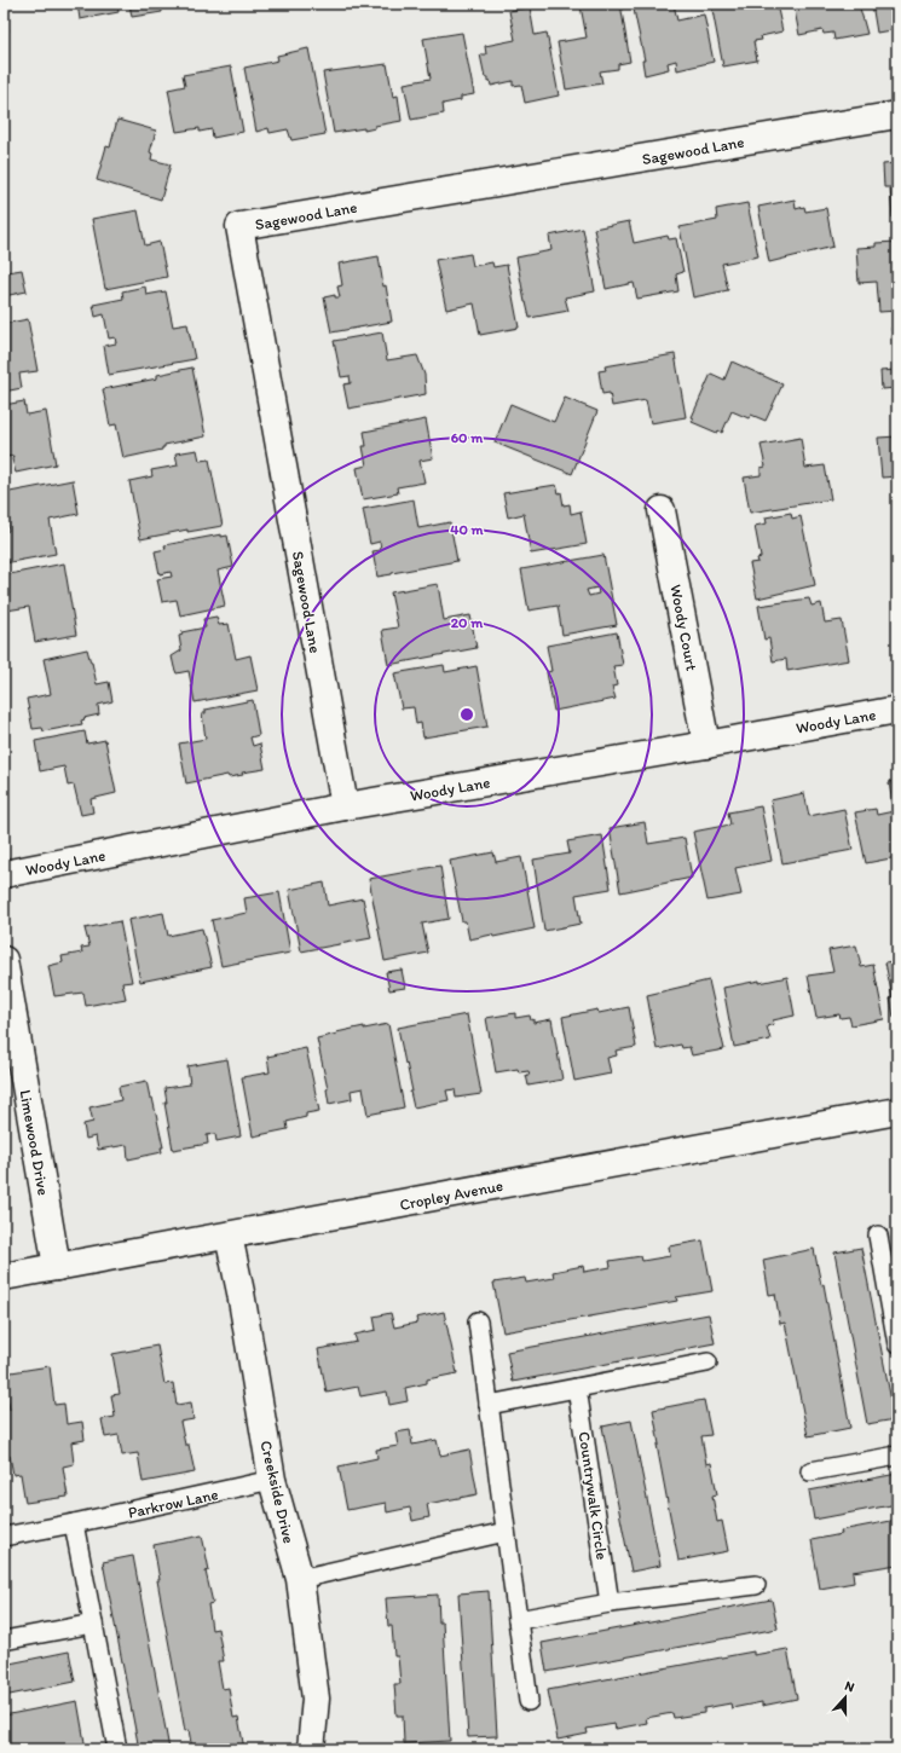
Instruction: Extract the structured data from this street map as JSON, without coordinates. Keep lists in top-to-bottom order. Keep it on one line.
{"streets":{"street":["Sagewood Lane","Woody Court","Woody Lane","Limewood Drive","Cropley Avenue","Creekside Drive"],"lane":["Countrywalk Circle","Parkrow Lane"]},"crossings":[["Sagewood Lane","Woody Lane"],["Woody Court","Woody Lane"],["Limewood Drive","Cropley Avenue"],["Cropley Avenue","Creekside Drive"],["Creekside Drive","Parkrow Lane"]],"north":"top","rings":["60 m","40 m","20 m"]}
